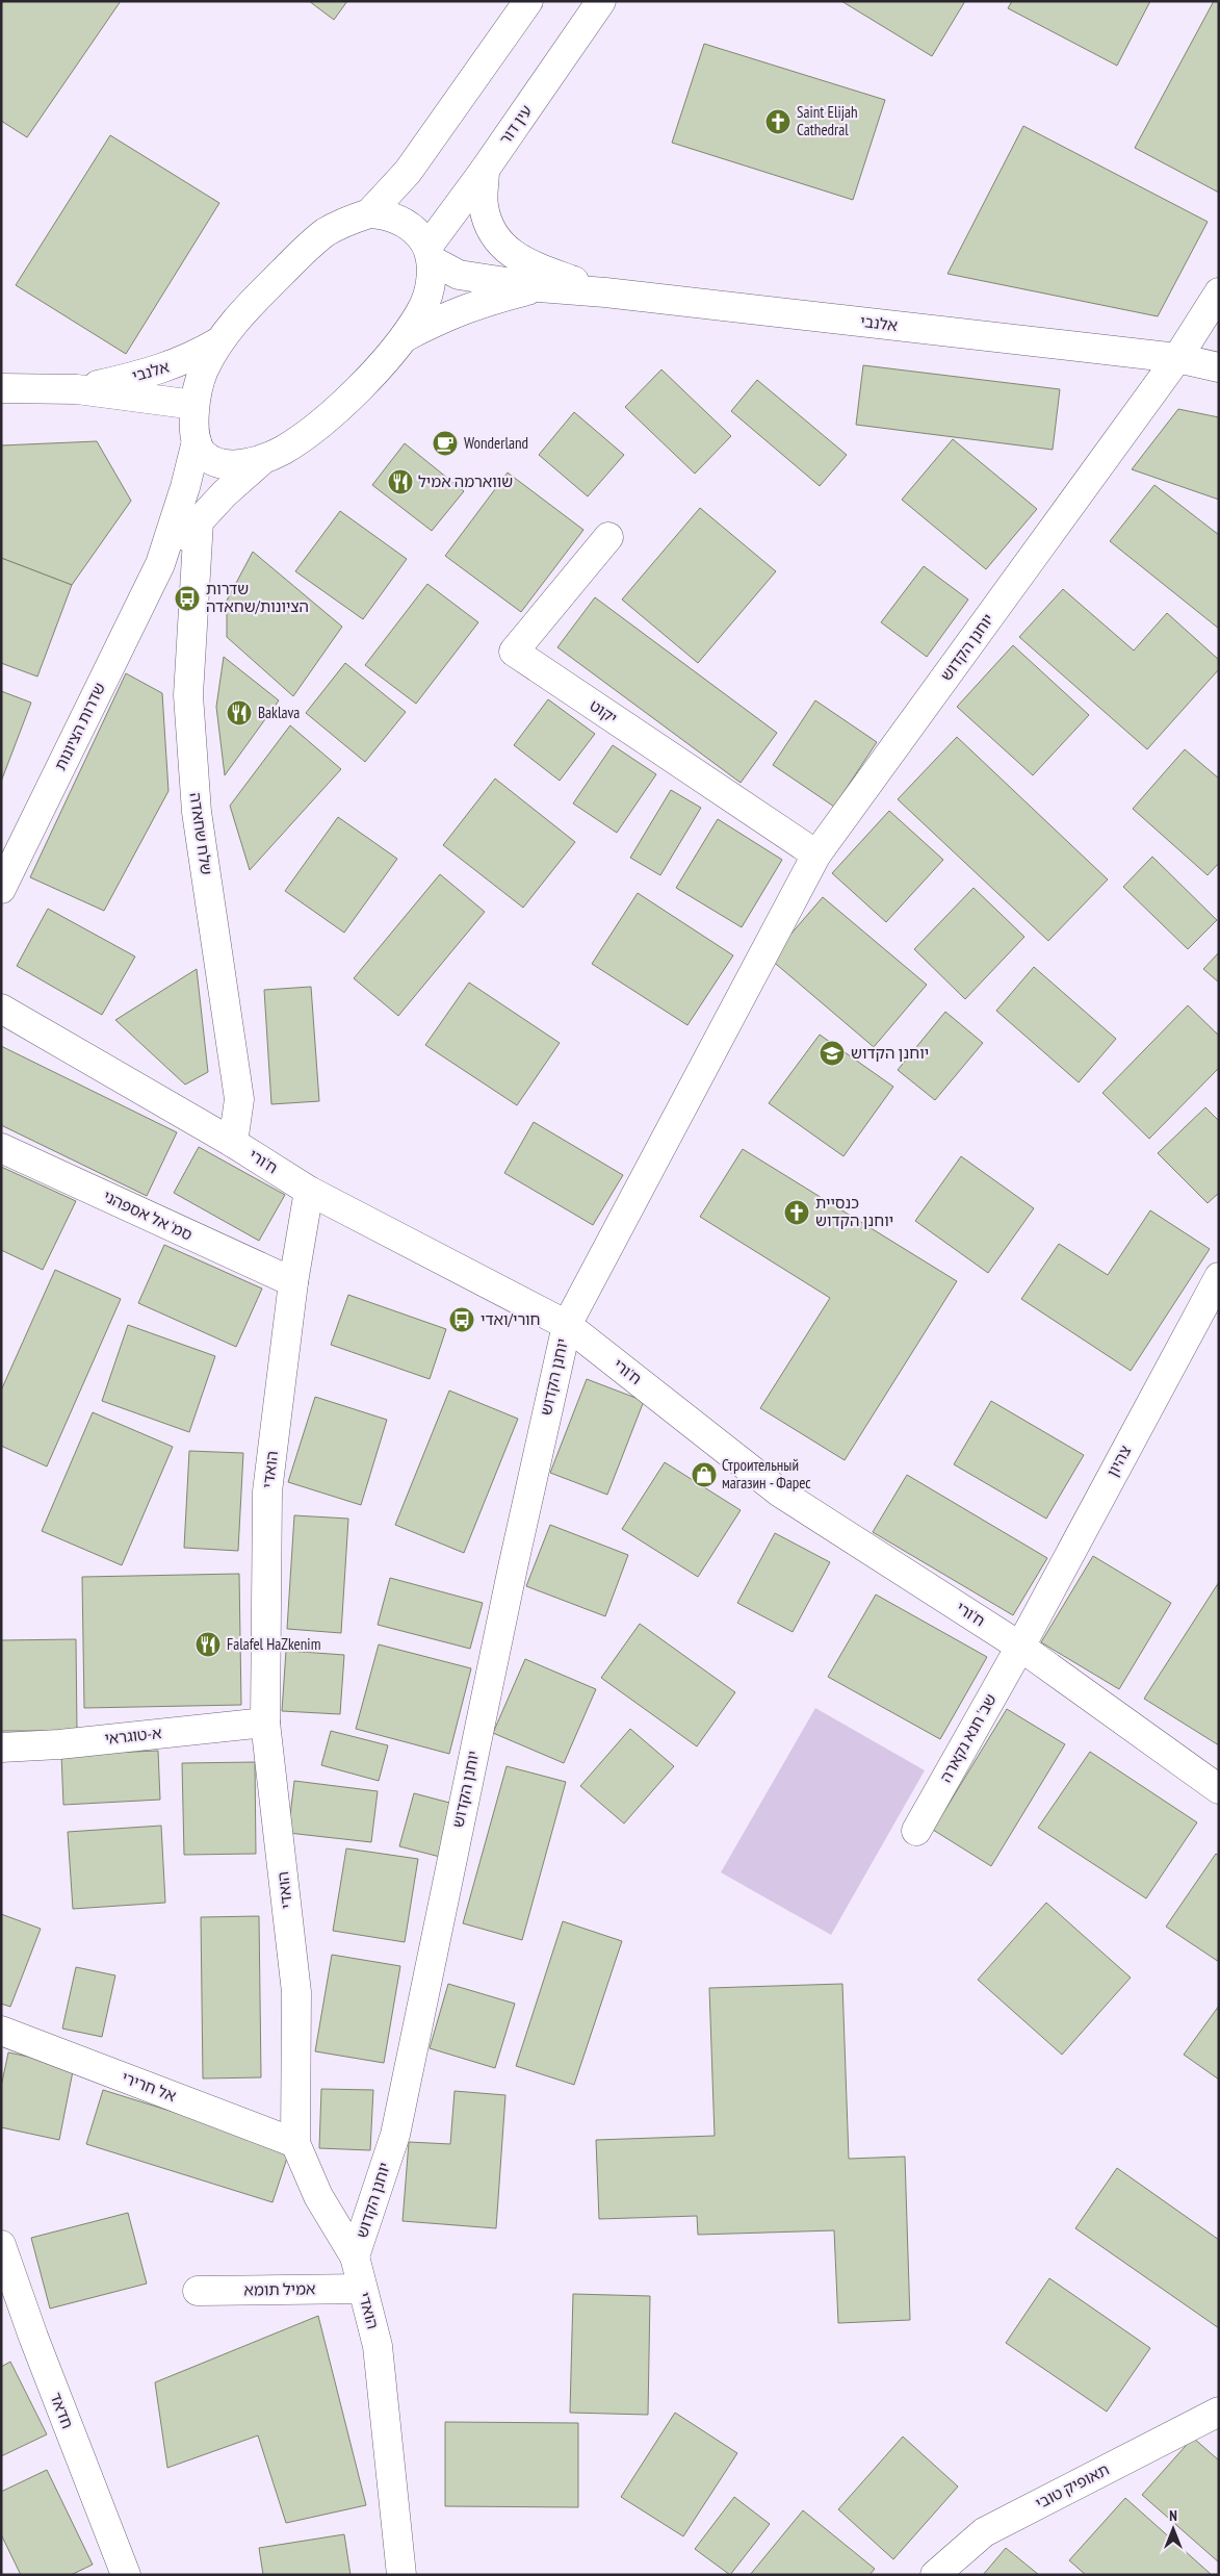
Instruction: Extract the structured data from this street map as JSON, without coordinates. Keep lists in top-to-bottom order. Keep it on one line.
{"streets":{"street":["עין דור","אלנבי","יוחנן הקדוש","יקוט","שדרות הציונות","שלח שחאדה","ח'ורי","סמ' אל אספהני","צהיון","הואדי","א-טוגראי","שב' חנא נקארה","אל חרירי","אמיל תומא","חדאד","תאופיק טובי"]},"crossings":[["עין דור","אלנבי"],["אלנבי","יוחנן הקדוש"],["אלנבי","שדרות הציונות"],["יוחנן הקדוש","יקוט"],["יוחנן הקדוש","ח'ורי"],["יוחנן הקדוש","הואדי"],["שדרות הציונות","שלח שחאדה"],["שלח שחאדה","ח'ורי"],["ח'ורי","צהיון"],["ח'ורי","הואדי"],["ח'ורי","שב' חנא נקארה"],["סמ' אל אספהני","הואדי"],["צהיון","שב' חנא נקארה"],["הואדי","א-טוגראי"],["הואדי","אל חרירי"],["הואדי","אמיל תומא"]],"places":{"church":["Saint Elijah Cathedral","כנסיית יוחנן הקדוש"],"cafe":["Wonderland"],"restaurant":["שווארמה אמיל","Baklava","Falafel HaZkenim"],"bus stop":["שדרות הציונות/שחאדה","חורי/ואדי"],"school or university":["יוחנן הקדוש"],"shop":["Строительный магазин - Фарес"]},"north":"top"}
